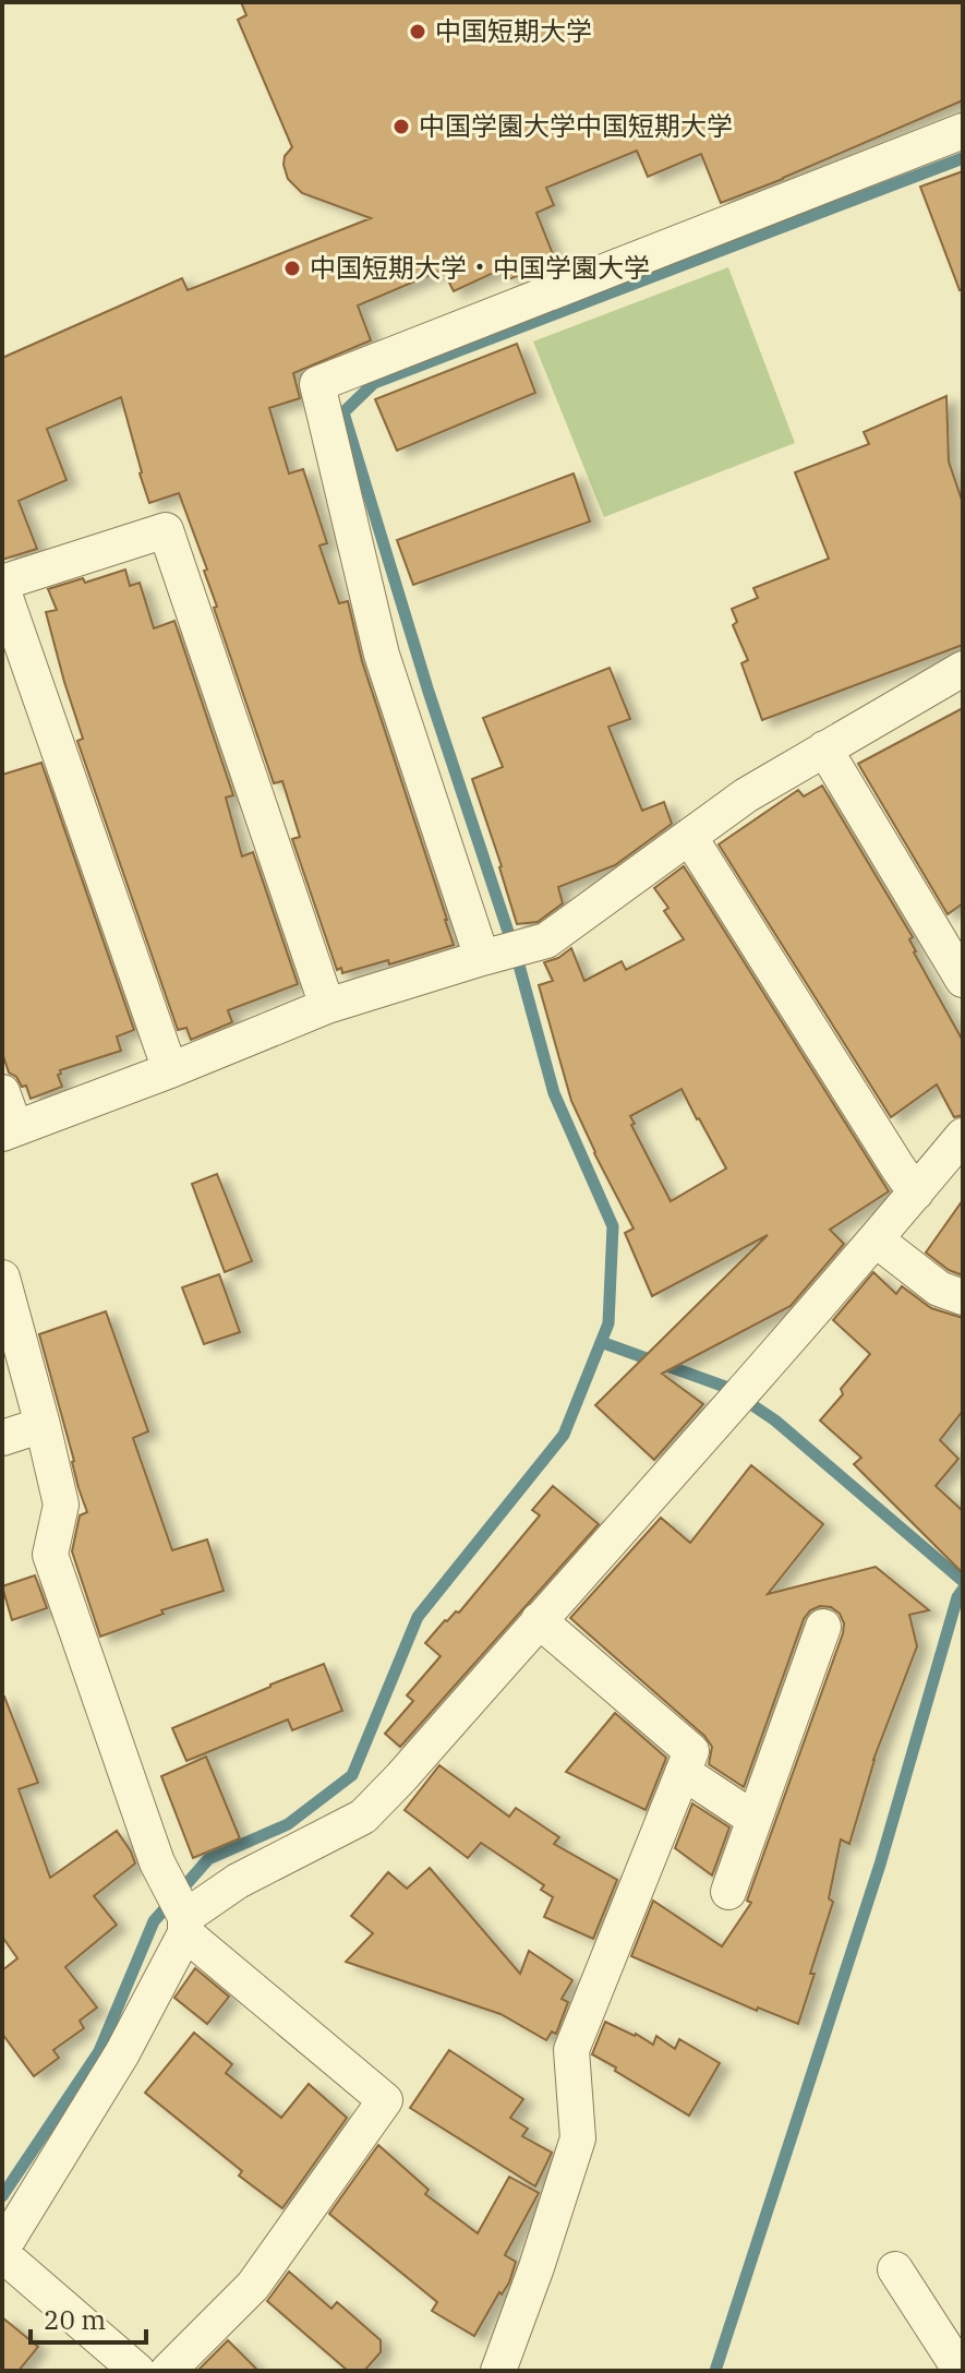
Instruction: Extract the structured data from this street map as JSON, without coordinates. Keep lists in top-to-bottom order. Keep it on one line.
{"places":["中国短期大学","中国学園大学中国短期大学","中国短期大学・中国学園大学"],"scale_bar":"20 m"}
